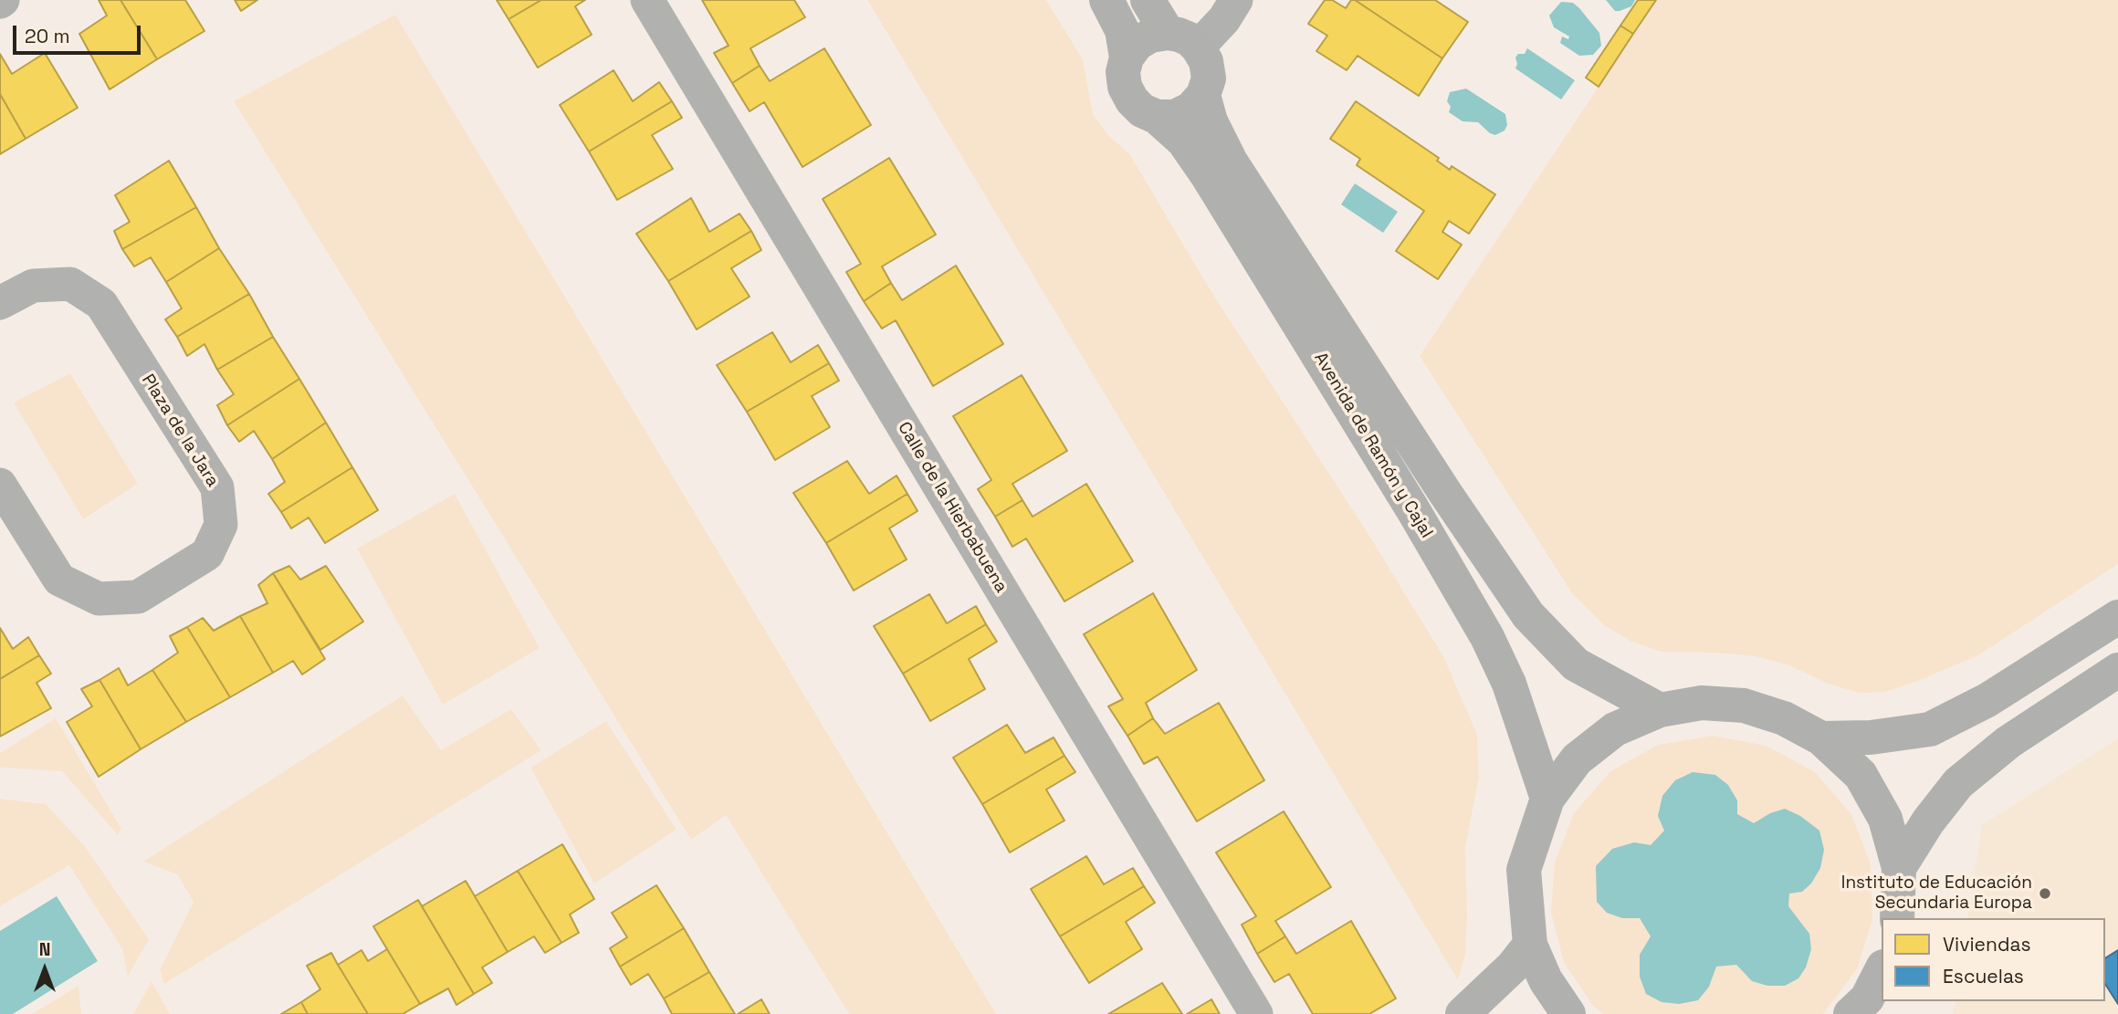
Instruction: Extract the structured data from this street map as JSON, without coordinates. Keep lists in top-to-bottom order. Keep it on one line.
{"streets":{"street":["Plaza de la Jara","Avenida de Ramón y Cajal","Calle de la Hierbabuena"]},"places":["Instituto de Educación Secundaria Europa"],"legend":["Viviendas","Escuelas"],"scale_bar":"20 m","north":"top"}
